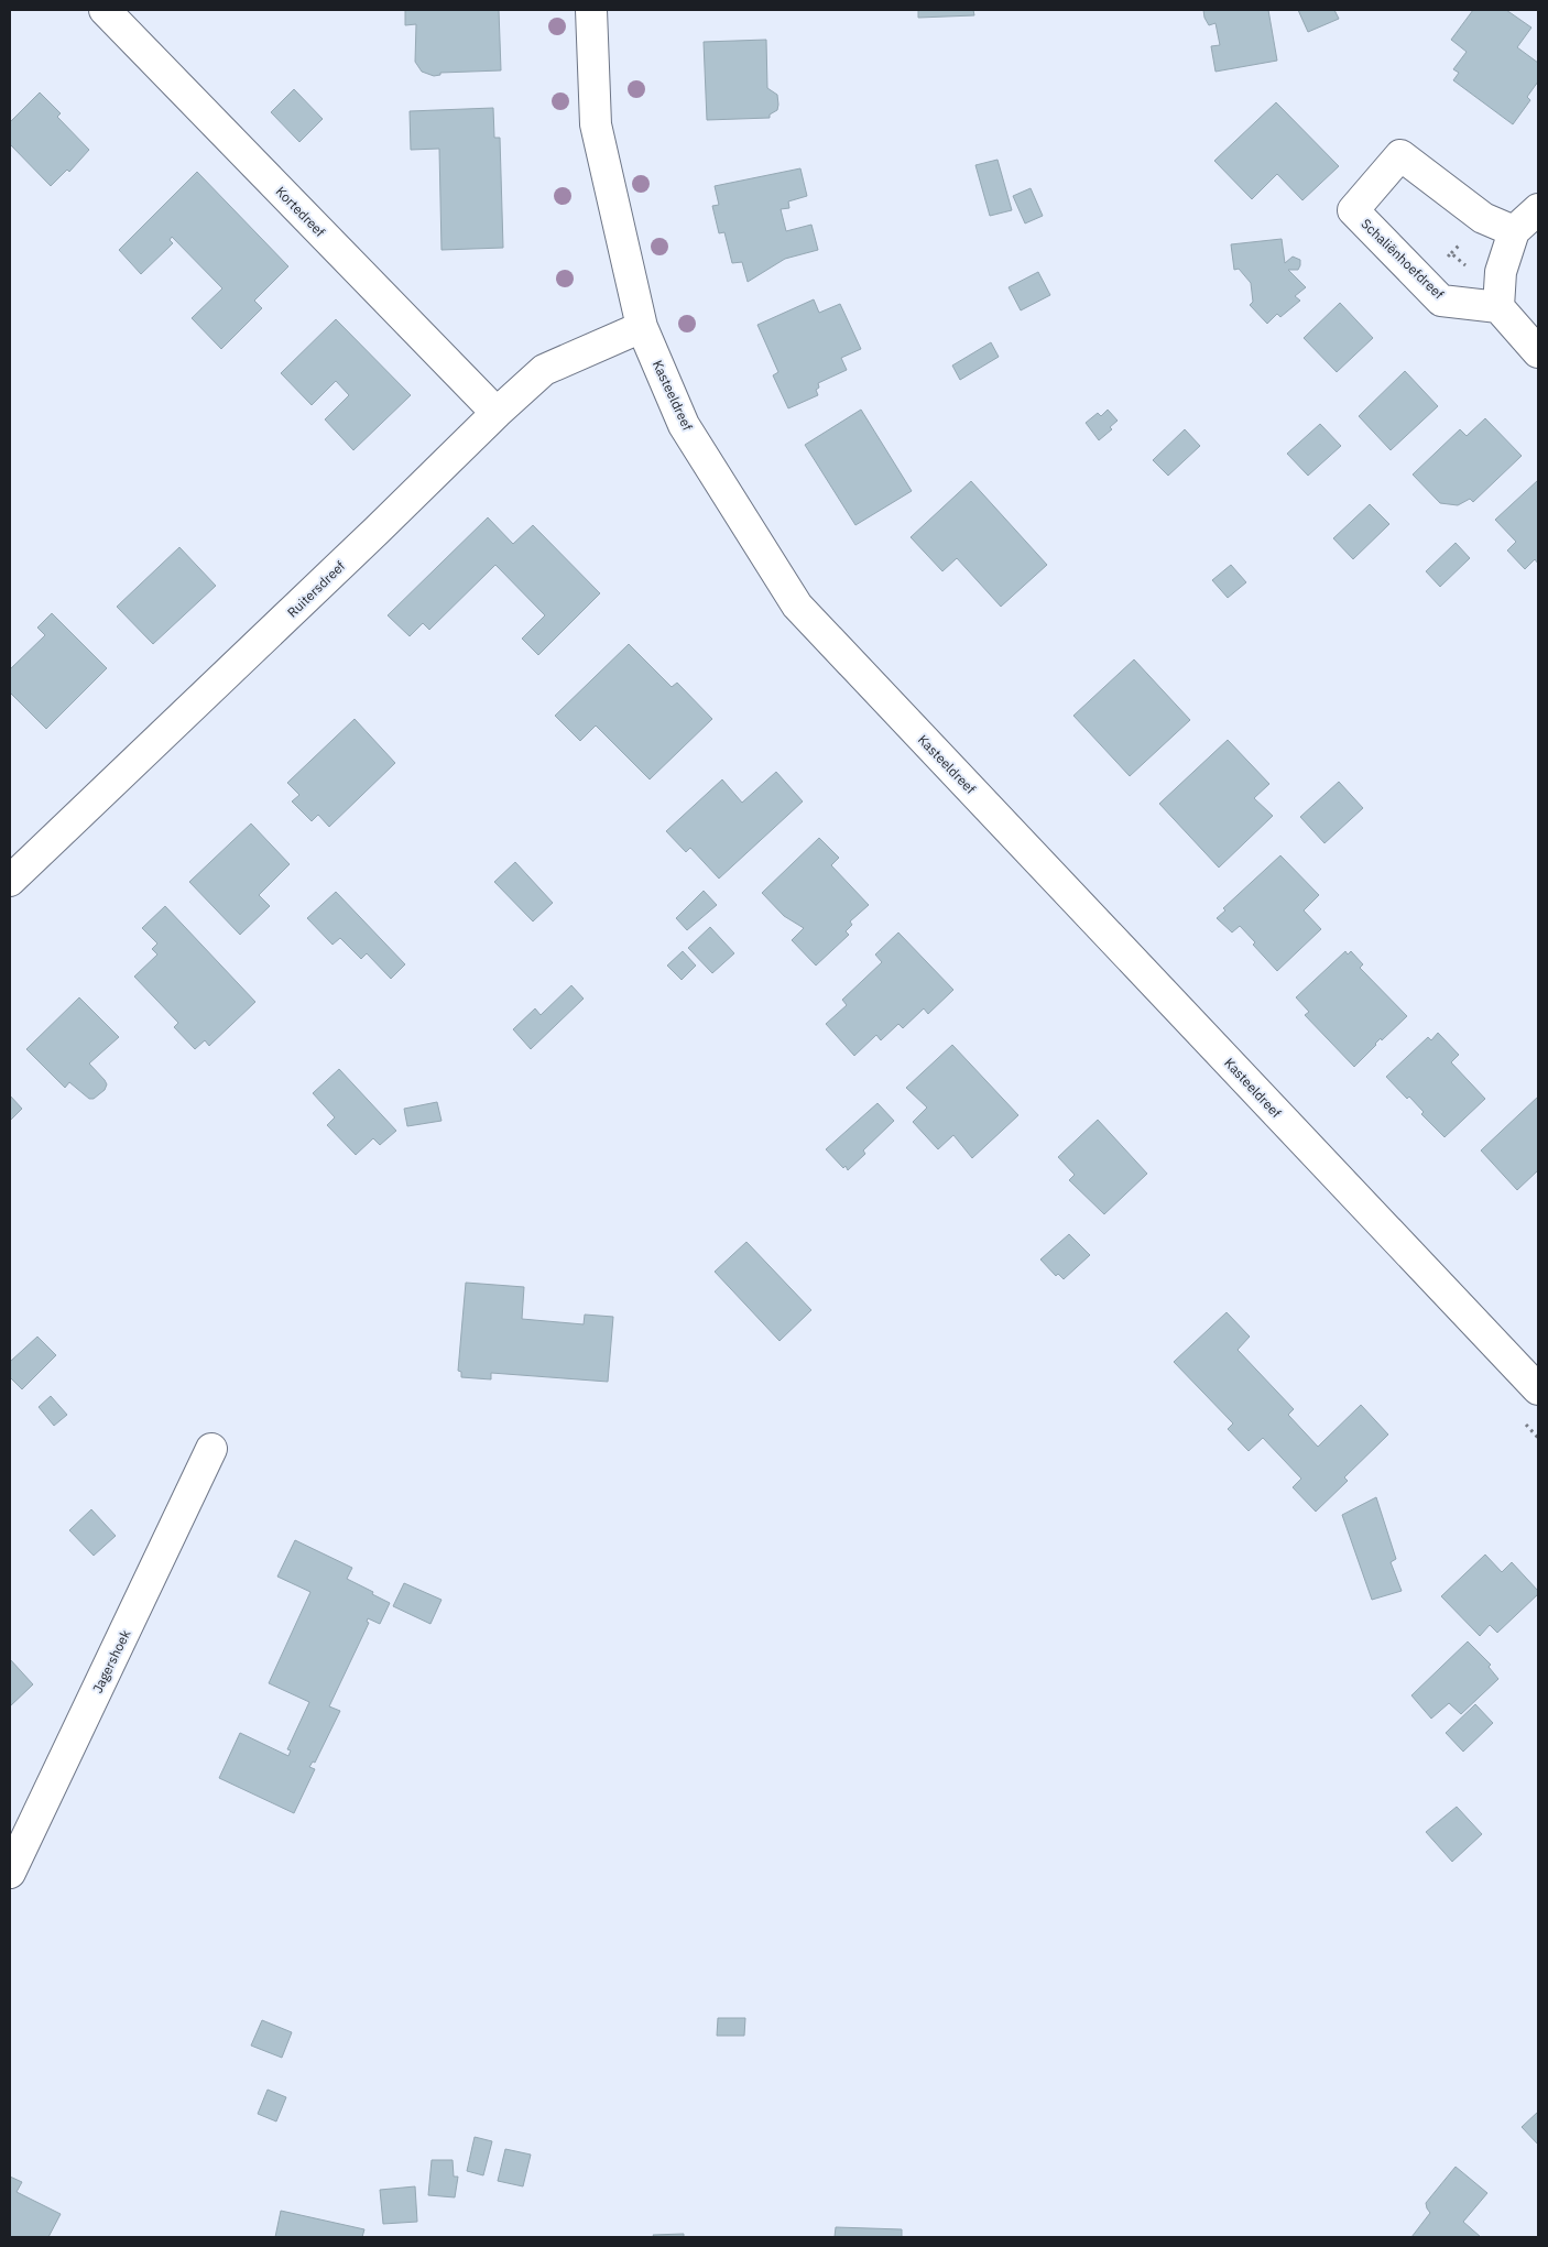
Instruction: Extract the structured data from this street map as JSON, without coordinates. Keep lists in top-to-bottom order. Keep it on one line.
{"streets":{"street":["Kortedreef","Schaliënhoefdreef","Kasteeldreef","Ruitersdreef","Jagershoek"]},"crossings":[["Kortedreef","Ruitersdreef"],["Kasteeldreef","Ruitersdreef"]]}
